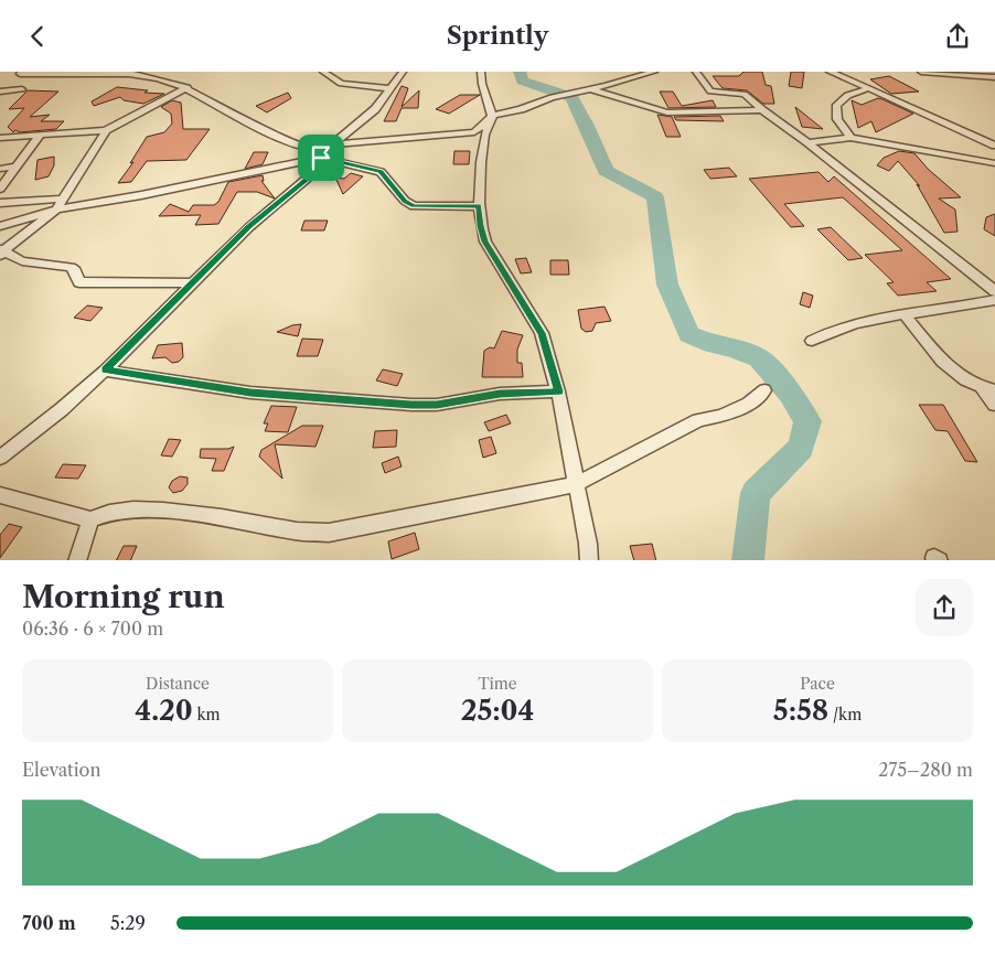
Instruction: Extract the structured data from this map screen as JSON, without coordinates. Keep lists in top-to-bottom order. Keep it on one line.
{"page":{"header":"Sprintly","heading":["Morning run","06:36 · 6 × 700 m"],"stats":[["Distance","4.20 km"],["Time","25:04"],["Pace","5:58 /km"]],"chart":["Elevation","275–280 m"],"list":[{"name":"700 m","note":"5:29"}]}}
